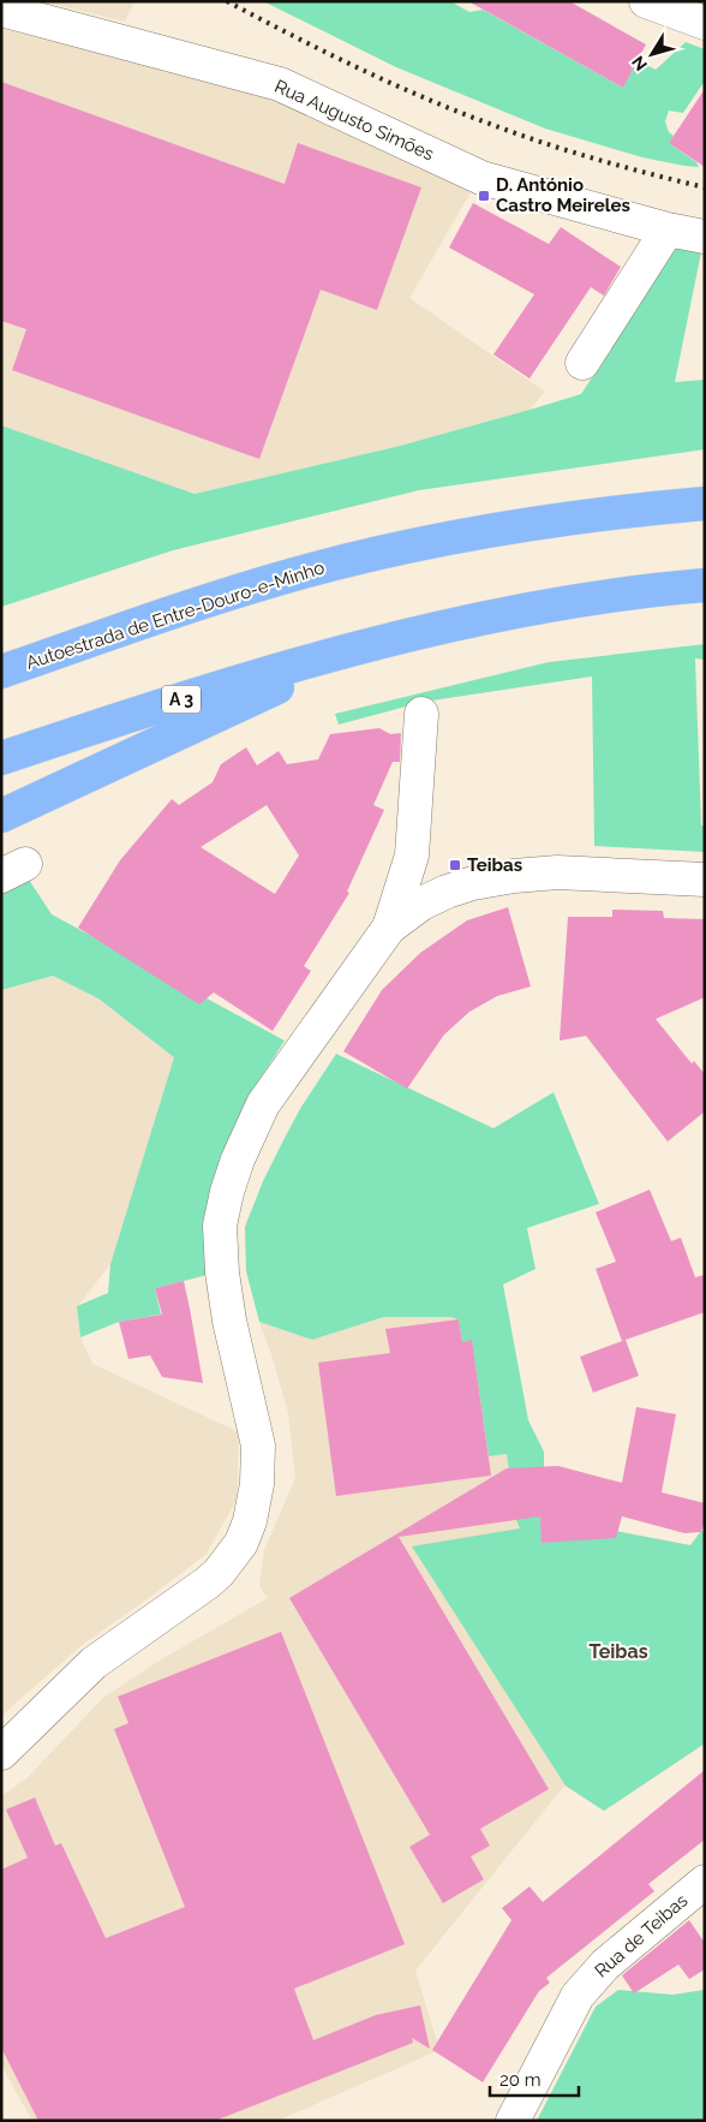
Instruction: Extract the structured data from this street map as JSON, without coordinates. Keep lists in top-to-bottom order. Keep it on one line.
{"streets":{"highway":["Autoestrada de Entre-Douro-e-Minho","A 3"],"street":["Rua Augusto Simões","Rua de Teibas"]},"districts":["Teibas"],"places":{"transit":["D. António Castro Meireles","Teibas"]},"scale_bar":"20 m","north":"bottom left"}
